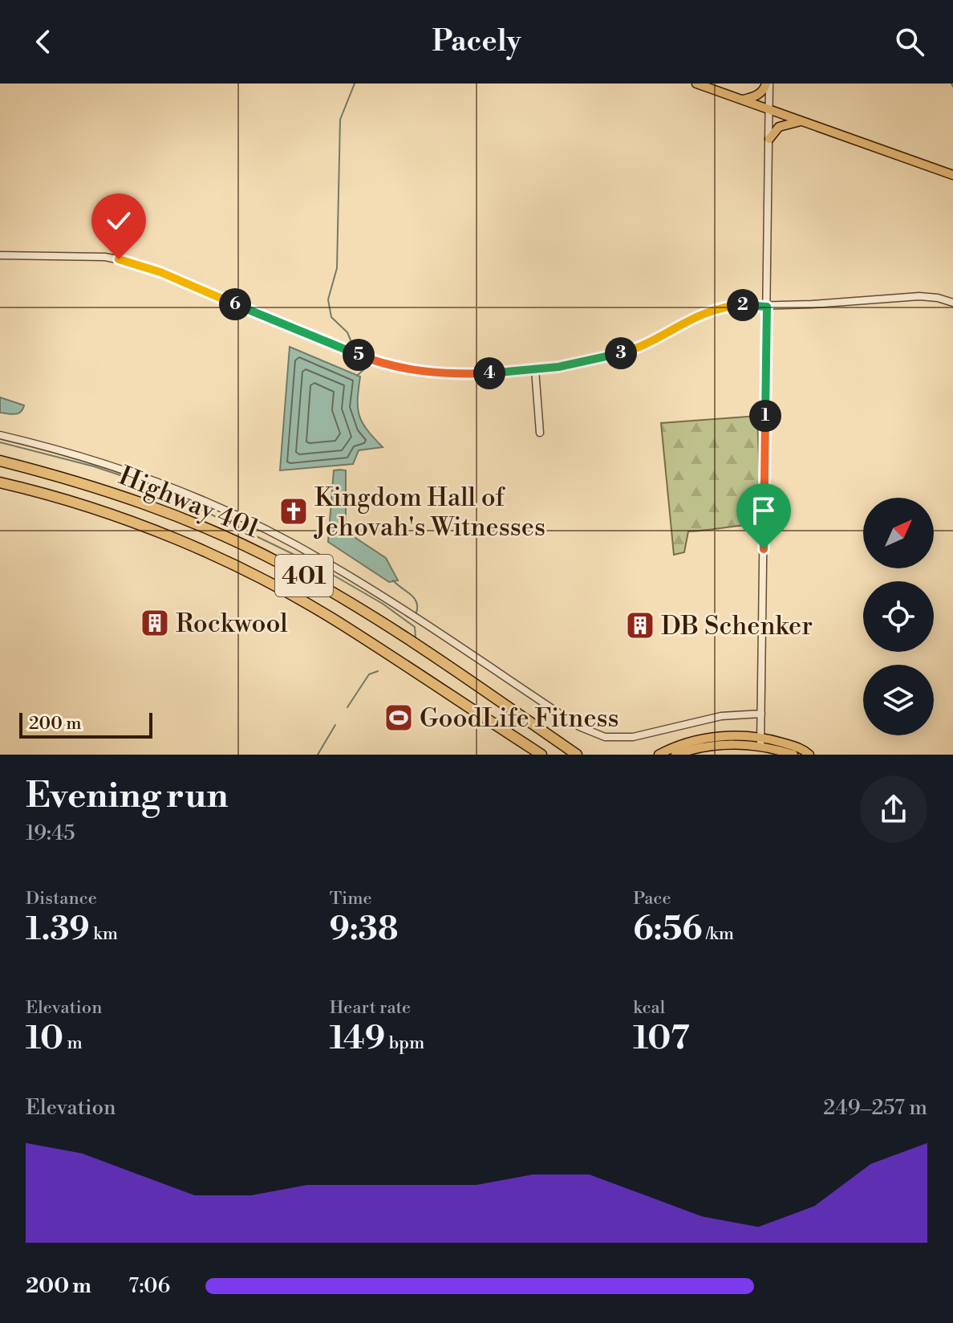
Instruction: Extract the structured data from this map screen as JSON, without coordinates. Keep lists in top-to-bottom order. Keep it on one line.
{"streets":{"highway":["Highway 401","401"]},"places":{"church":["Kingdom Hall of Jehovah's Witnesses"],"building":["Rockwool","DB Schenker"],"sports":["GoodLife Fitness"]},"scale_bar":"200 m","north":"top right","page":{"header":"Pacely","pins":["6","2","3","5","4","1"],"scale":"200 m","heading":["Evening run","19:45"],"stats":[["Distance","1.39 km"],["Time","9:38"],["Pace","6:56 /km"],["Elevation","10 m"],["Heart rate","149 bpm"],["kcal","107"]],"chart":["Elevation","249–257 m"],"list":[{"name":"200 m","note":"7:06"}]}}
